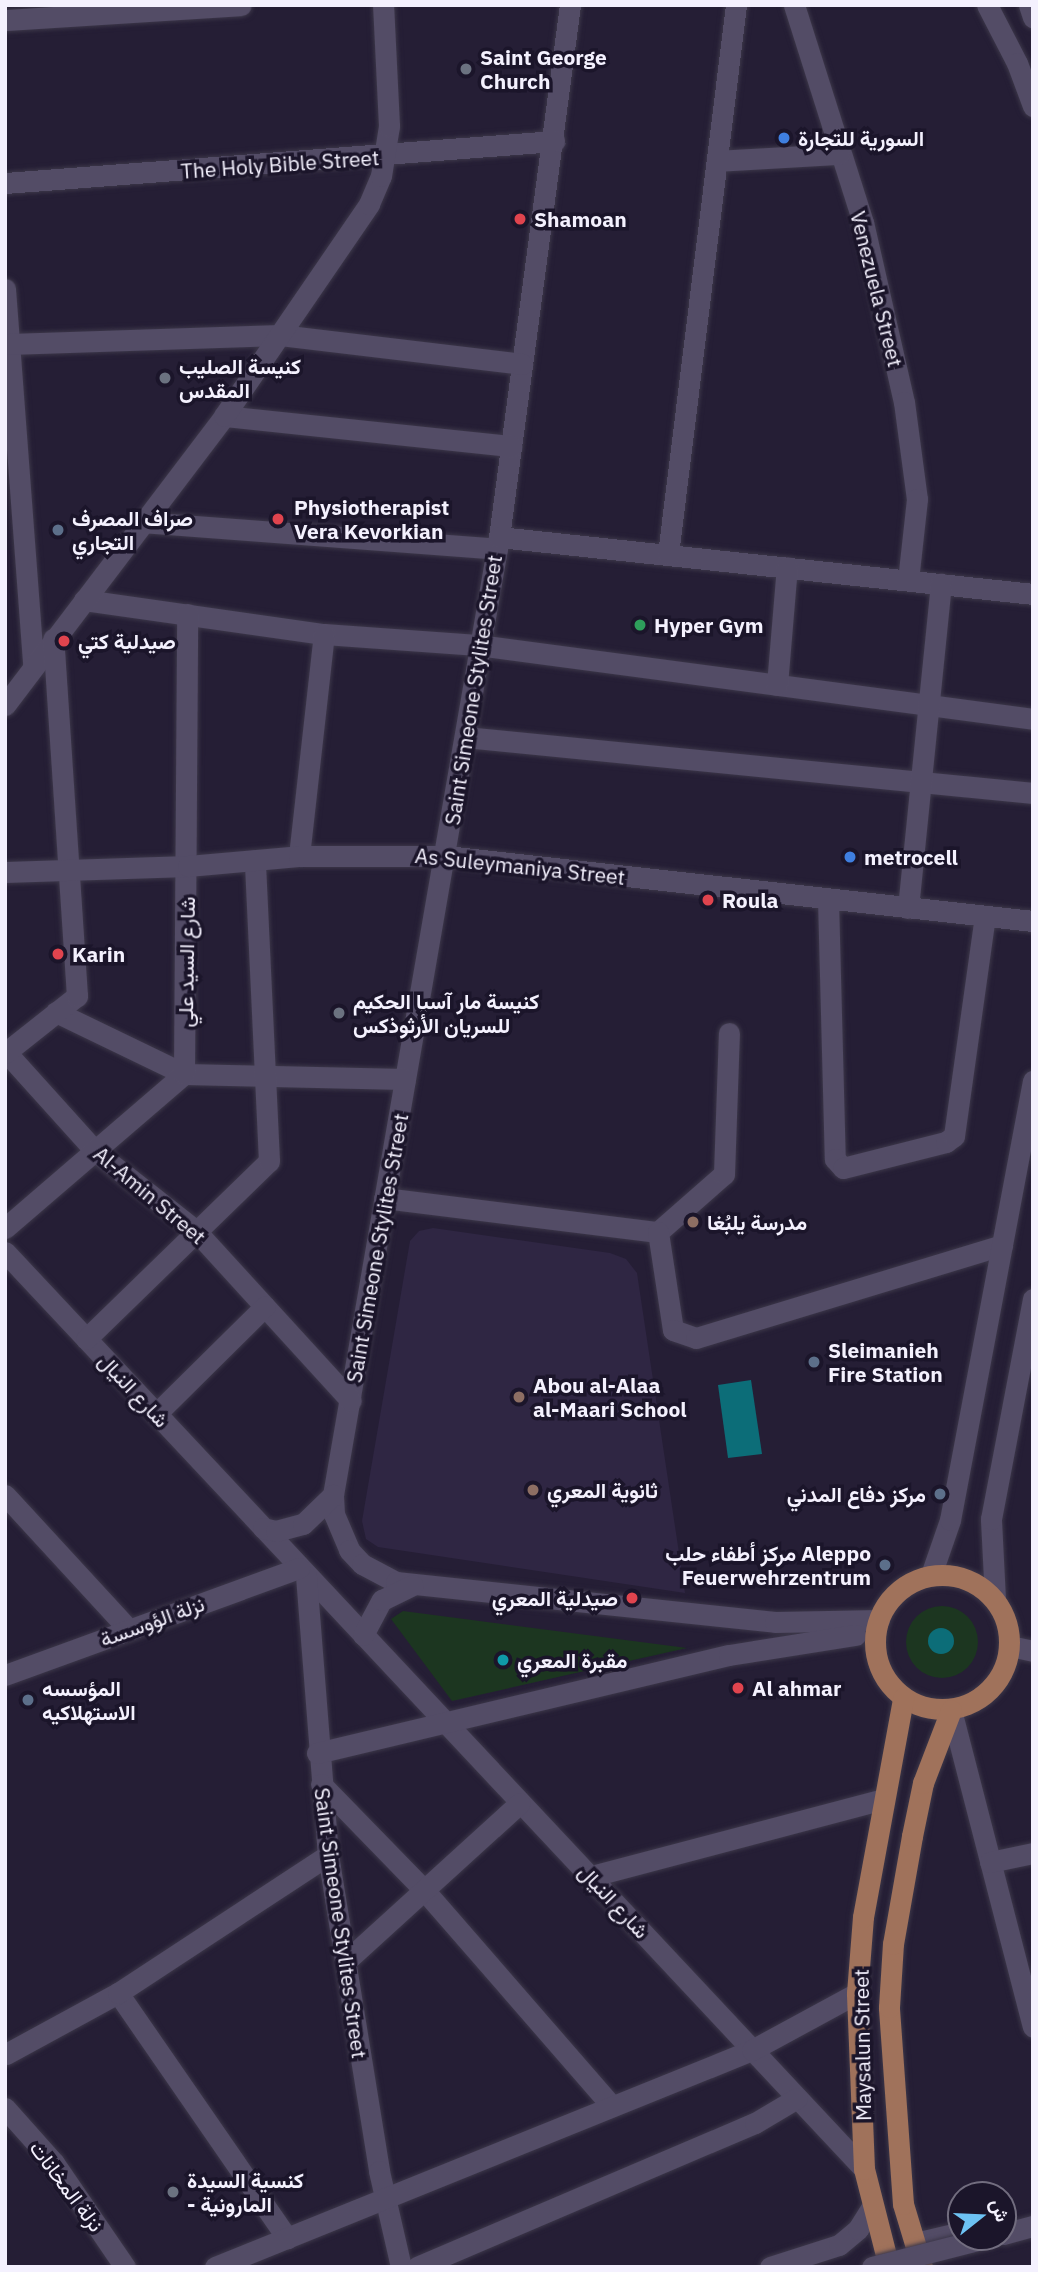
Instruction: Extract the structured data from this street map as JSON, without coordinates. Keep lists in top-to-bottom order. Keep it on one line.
{"streets":{"main road":["Maysalun Street"],"street":["The Holy Bible Street","Venezuela Street","Saint Simeone Stylites Street","As Suleymaniya Street","شارع السيد علي","Al-Amin Street","شارع النيال","نزلة الؤوسسة","نزلة المخانات"]},"crossings":[["The Holy Bible Street","Saint Simeone Stylites Street"],["Saint Simeone Stylites Street","As Suleymaniya Street"],["Saint Simeone Stylites Street","Al-Amin Street"],["Saint Simeone Stylites Street","شارع النيال"],["Saint Simeone Stylites Street","نزلة الؤوسسة"],["Saint Simeone Stylites Street","Maysalun Street"],["As Suleymaniya Street","شارع السيد علي"],["شارع النيال","نزلة الؤوسسة"],["شارع النيال","Maysalun Street"]],"places":["Saint George Church","السورية للتجارة","Shamoan","كنيسة الصليب المقدس","Physiotherapist Vera Kevorkian","صراف المصرف التجاري","Hyper Gym","صيدلية كتي","metrocell","Roula","Karin","كنيسة مار آسيا الحكيم للسريان الأرثوذكس","مدرسة يلبُغا","Sleimanieh Fire Station","Abou al-Alaa al-Maari School","ثانوية المعري","مركز دفاع المدني","مركز أطفاء حلب Aleppo Feuerwehrzentrum","صيدلية المعري","مقبرة المعري","Al ahmar","المؤسسه الاستهلاكيه","كنسية السيدة - المارونية"],"north":"right"}
